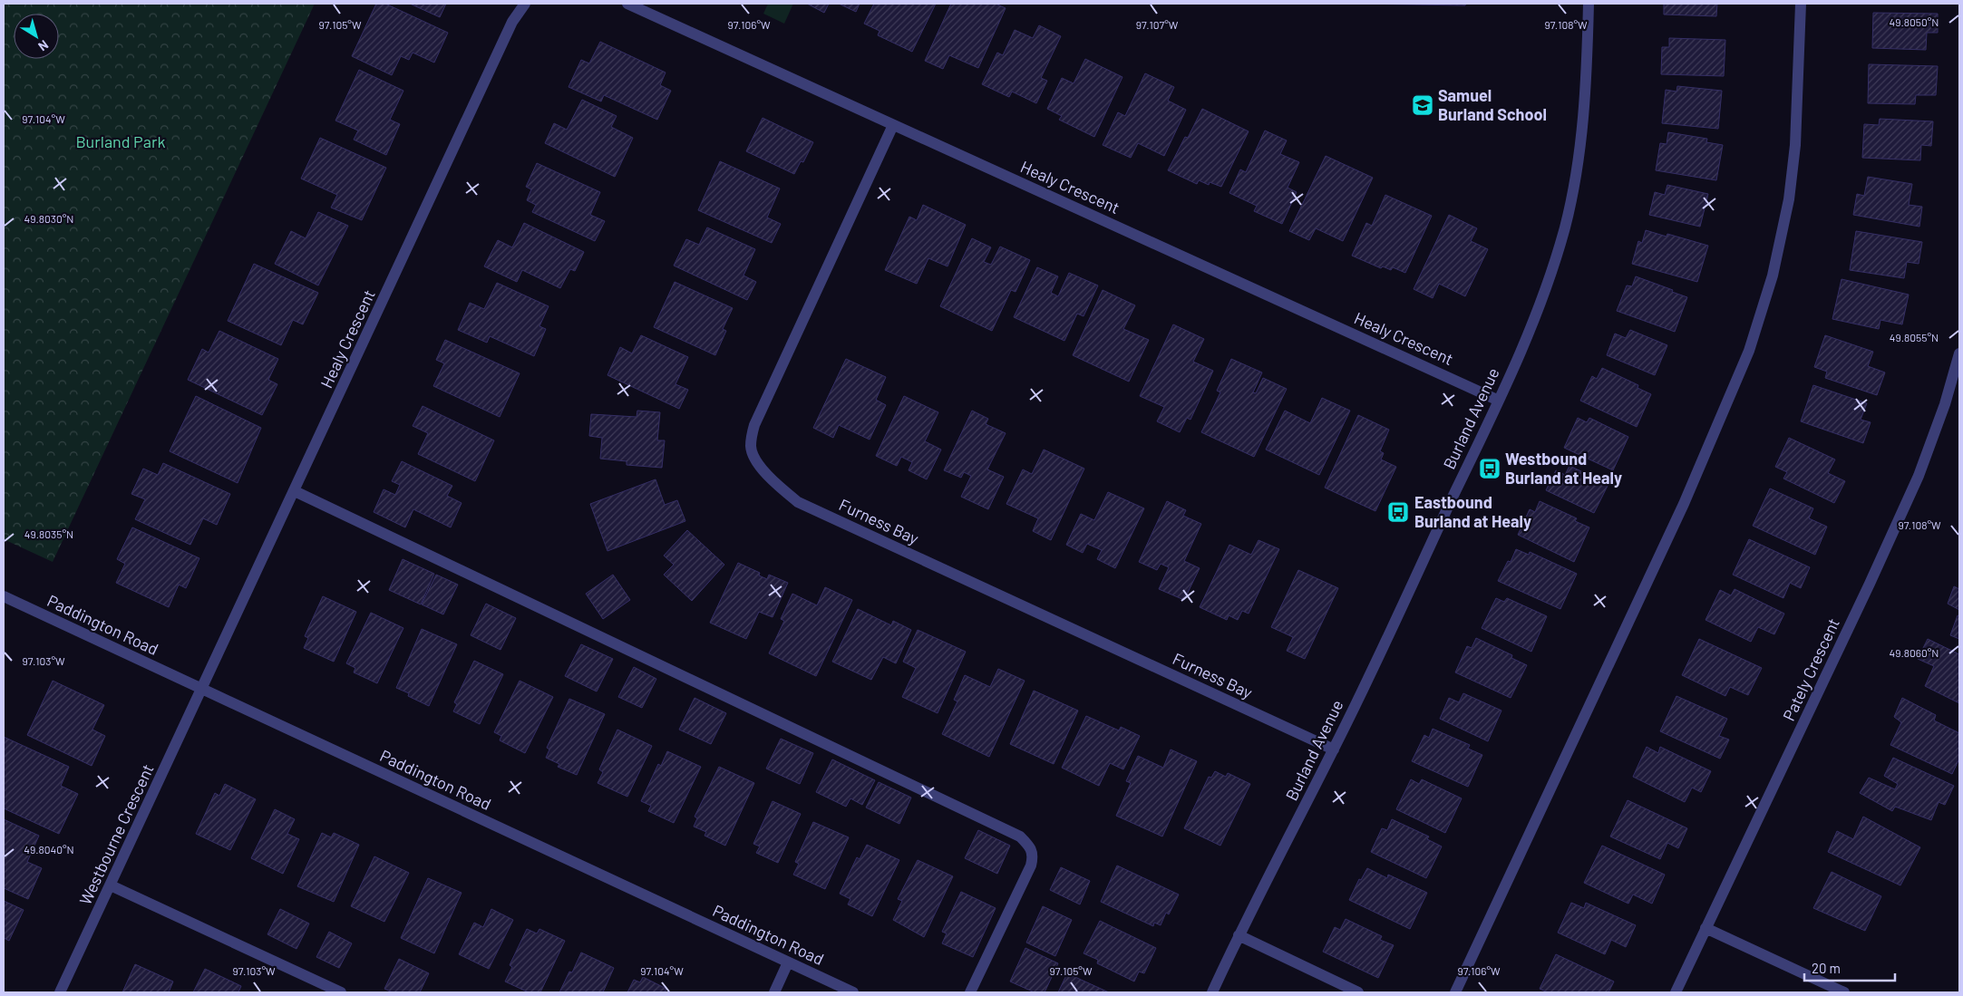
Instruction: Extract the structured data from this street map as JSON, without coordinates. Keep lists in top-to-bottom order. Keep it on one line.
{"streets":{"street":["Healy Crescent","Burland Avenue","Furness Bay","Paddington Road","Pately Crescent","Westbourne Crescent"]},"crossings":[["Healy Crescent","Burland Avenue"],["Healy Crescent","Furness Bay"],["Healy Crescent","Paddington Road"],["Healy Crescent","Westbourne Crescent"],["Burland Avenue","Furness Bay"],["Paddington Road","Westbourne Crescent"]],"parks":["Burland Park"],"places":{"school or university":["Samuel Burland School"],"bus stop":["Westbound Burland at Healy","Eastbound Burland at Healy"]},"scale_bar":"20 m","north":"bottom right","coordinates":["49.8050°N","97.107°W","97.108°W","97.105°W","97.106°W","97.104°W","49.8030°N","49.8055°N","49.8035°N","49.8060°N","97.103°W","49.8040°N"]}
